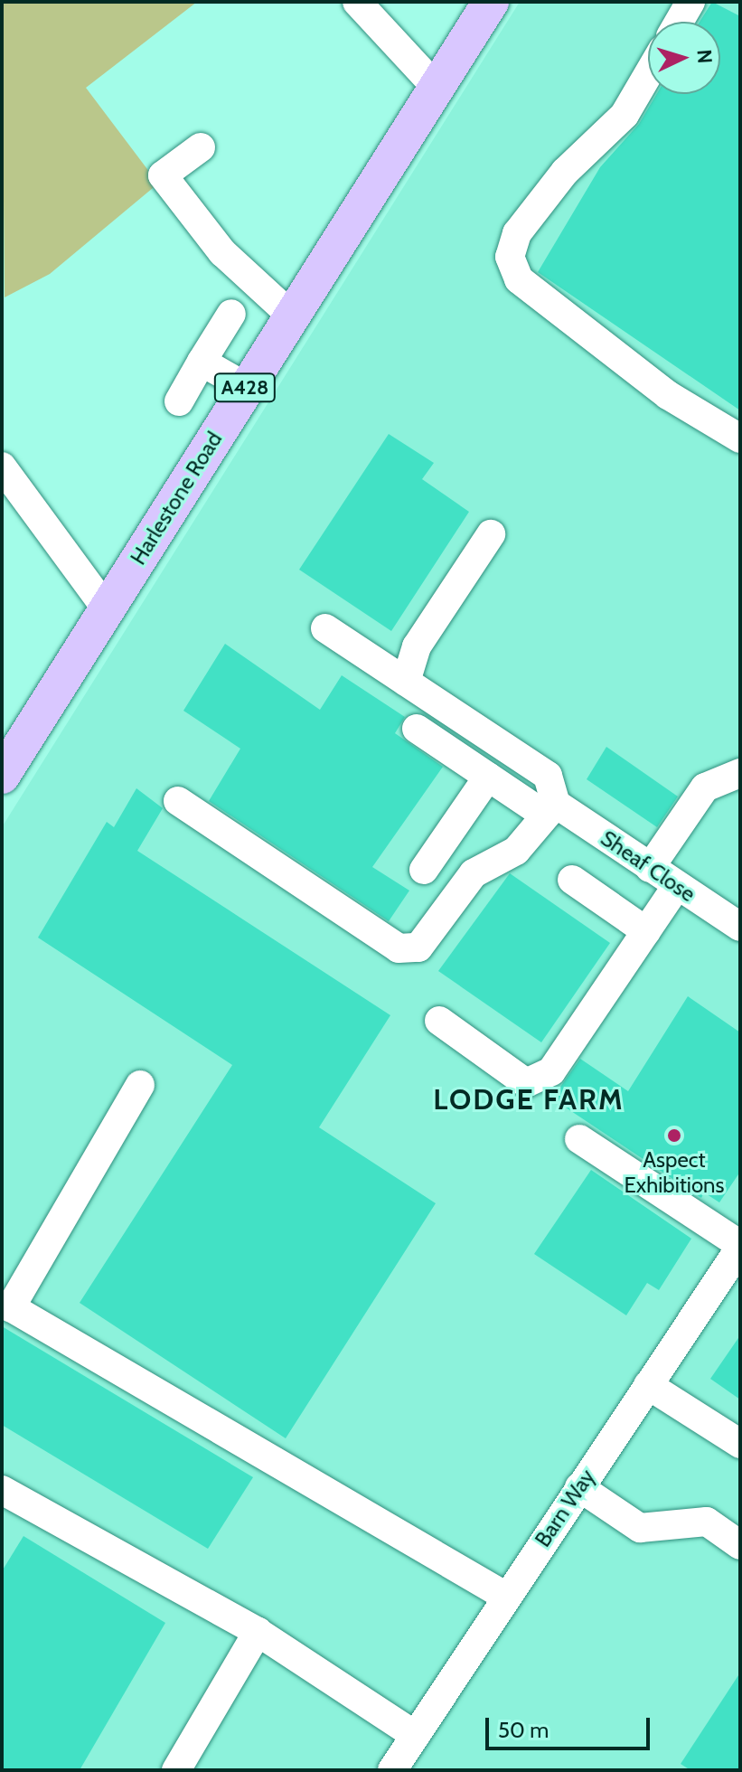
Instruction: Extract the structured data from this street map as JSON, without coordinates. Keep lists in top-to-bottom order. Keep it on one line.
{"streets":{"main road":["A428","Harlestone Road"],"street":["Sheaf Close","Barn Way"]},"districts":["LODGE FARM"],"places":["Aspect Exhibitions"],"scale_bar":"50 m","north":"right"}
